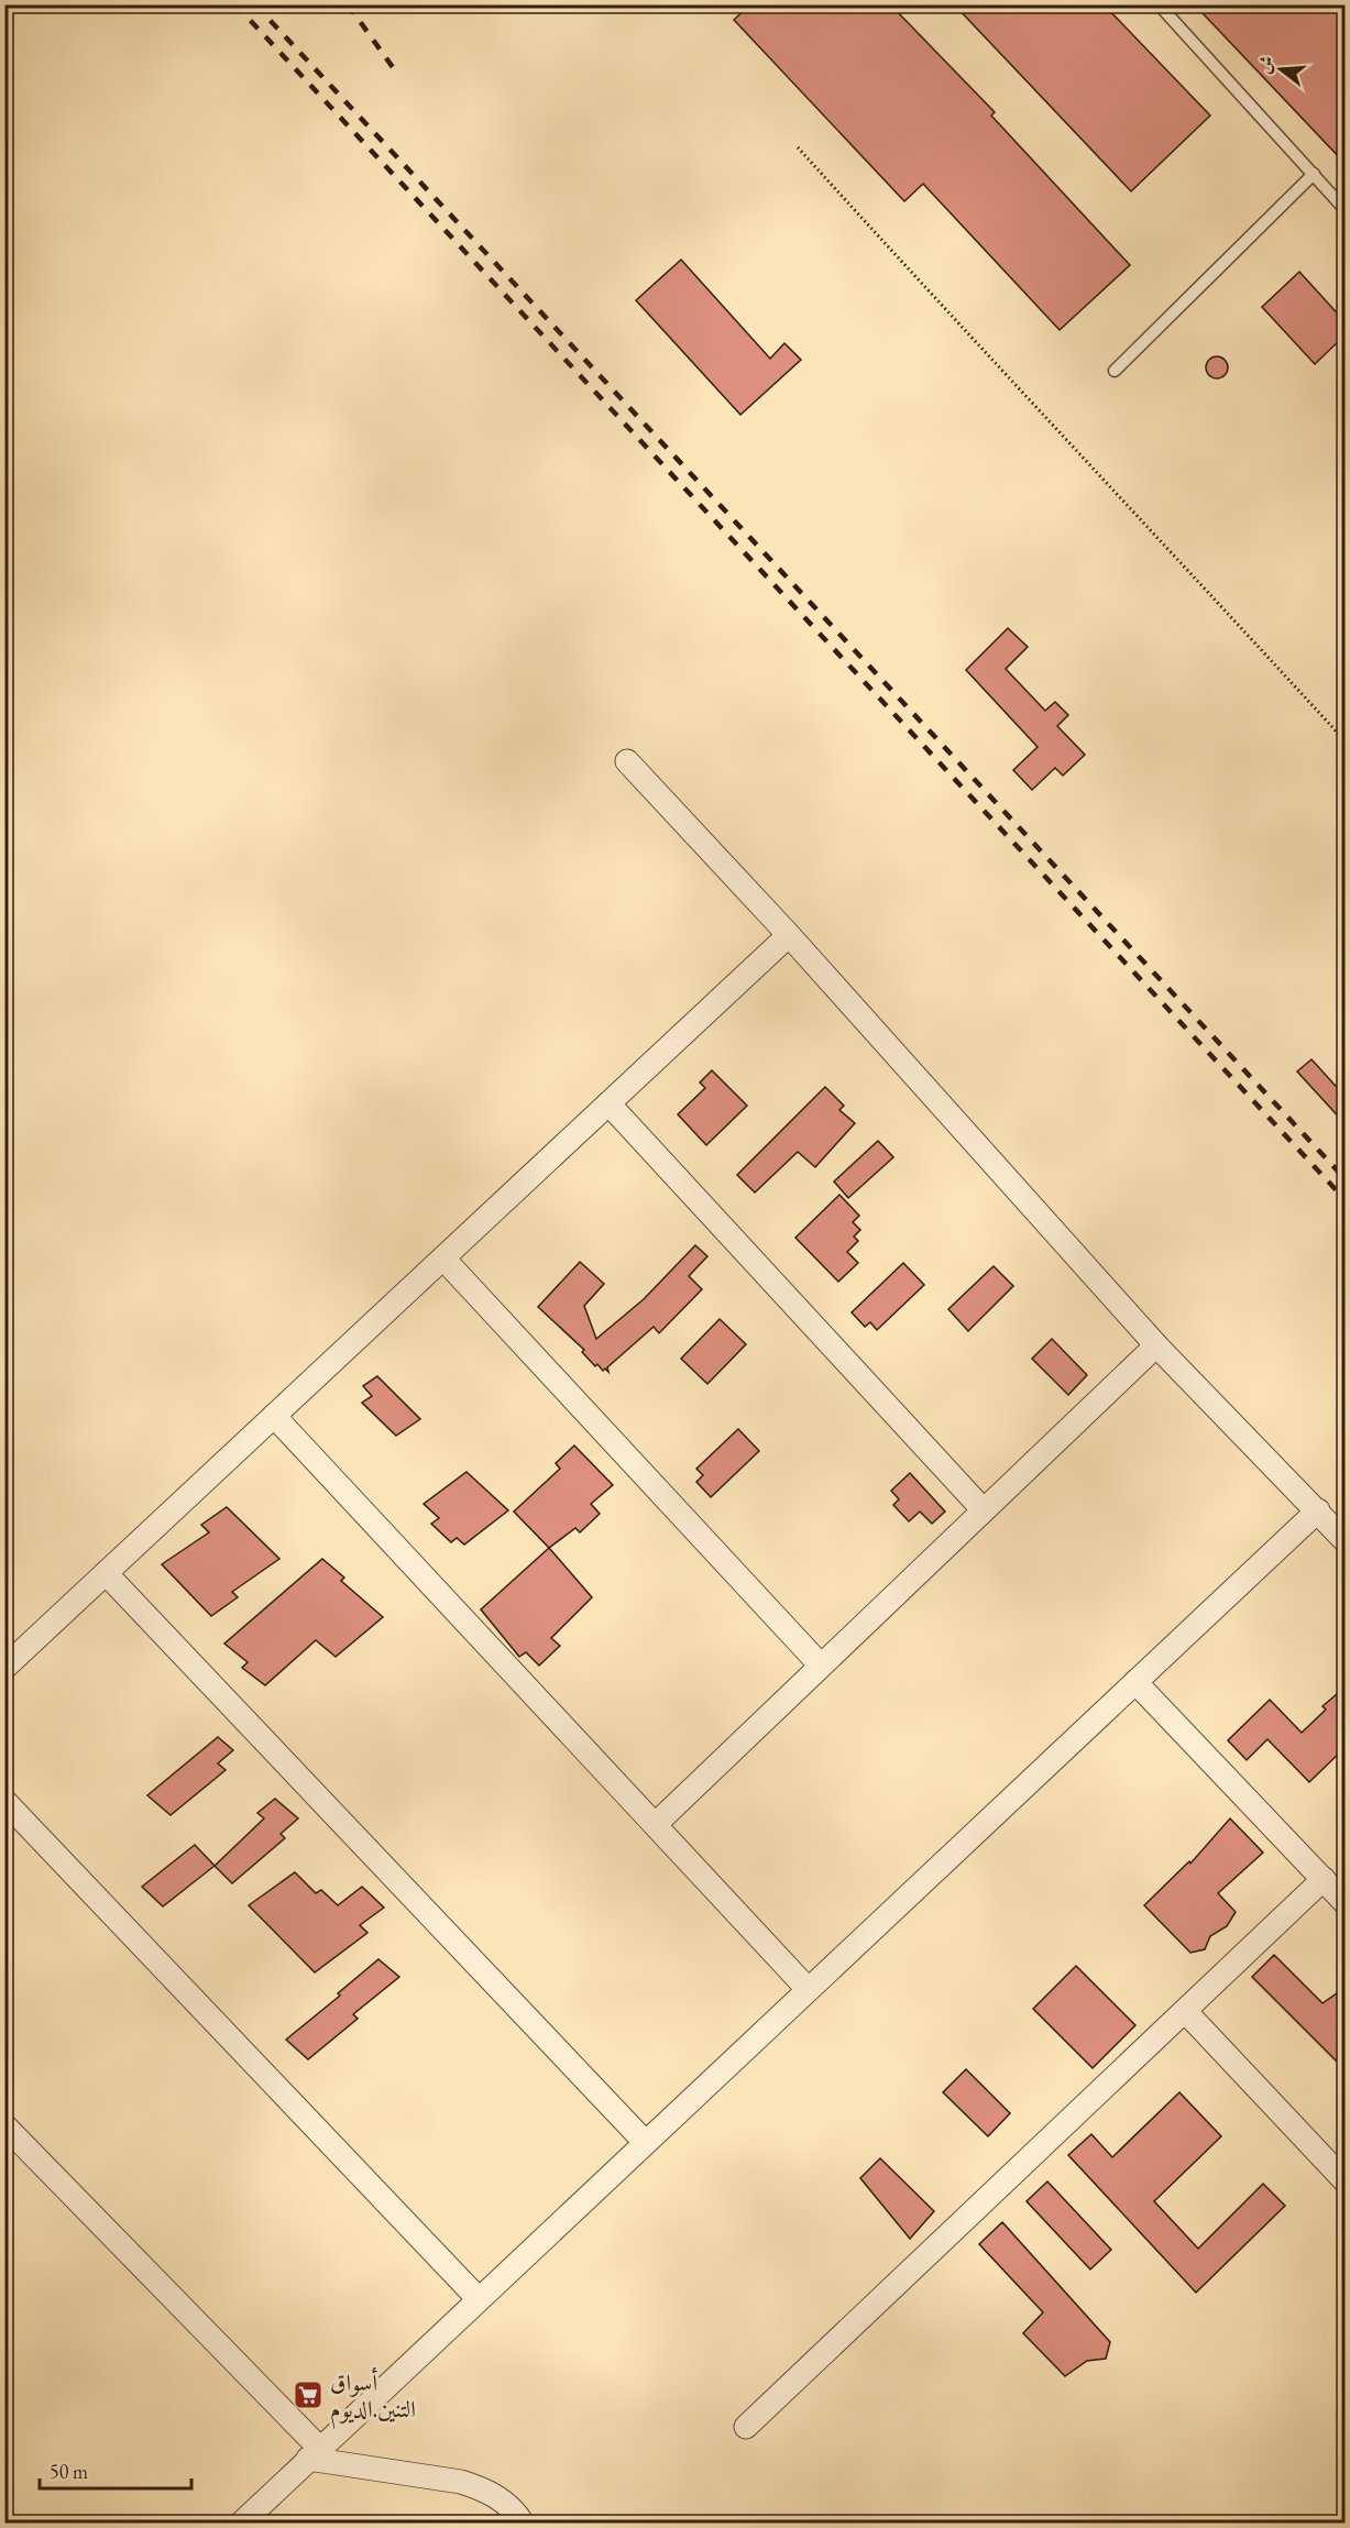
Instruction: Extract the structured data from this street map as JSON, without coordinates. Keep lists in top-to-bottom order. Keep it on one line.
{"places":{"supermarket":["أسواق التنين.الديوم"]},"scale_bar":"50 m","north":"left"}
